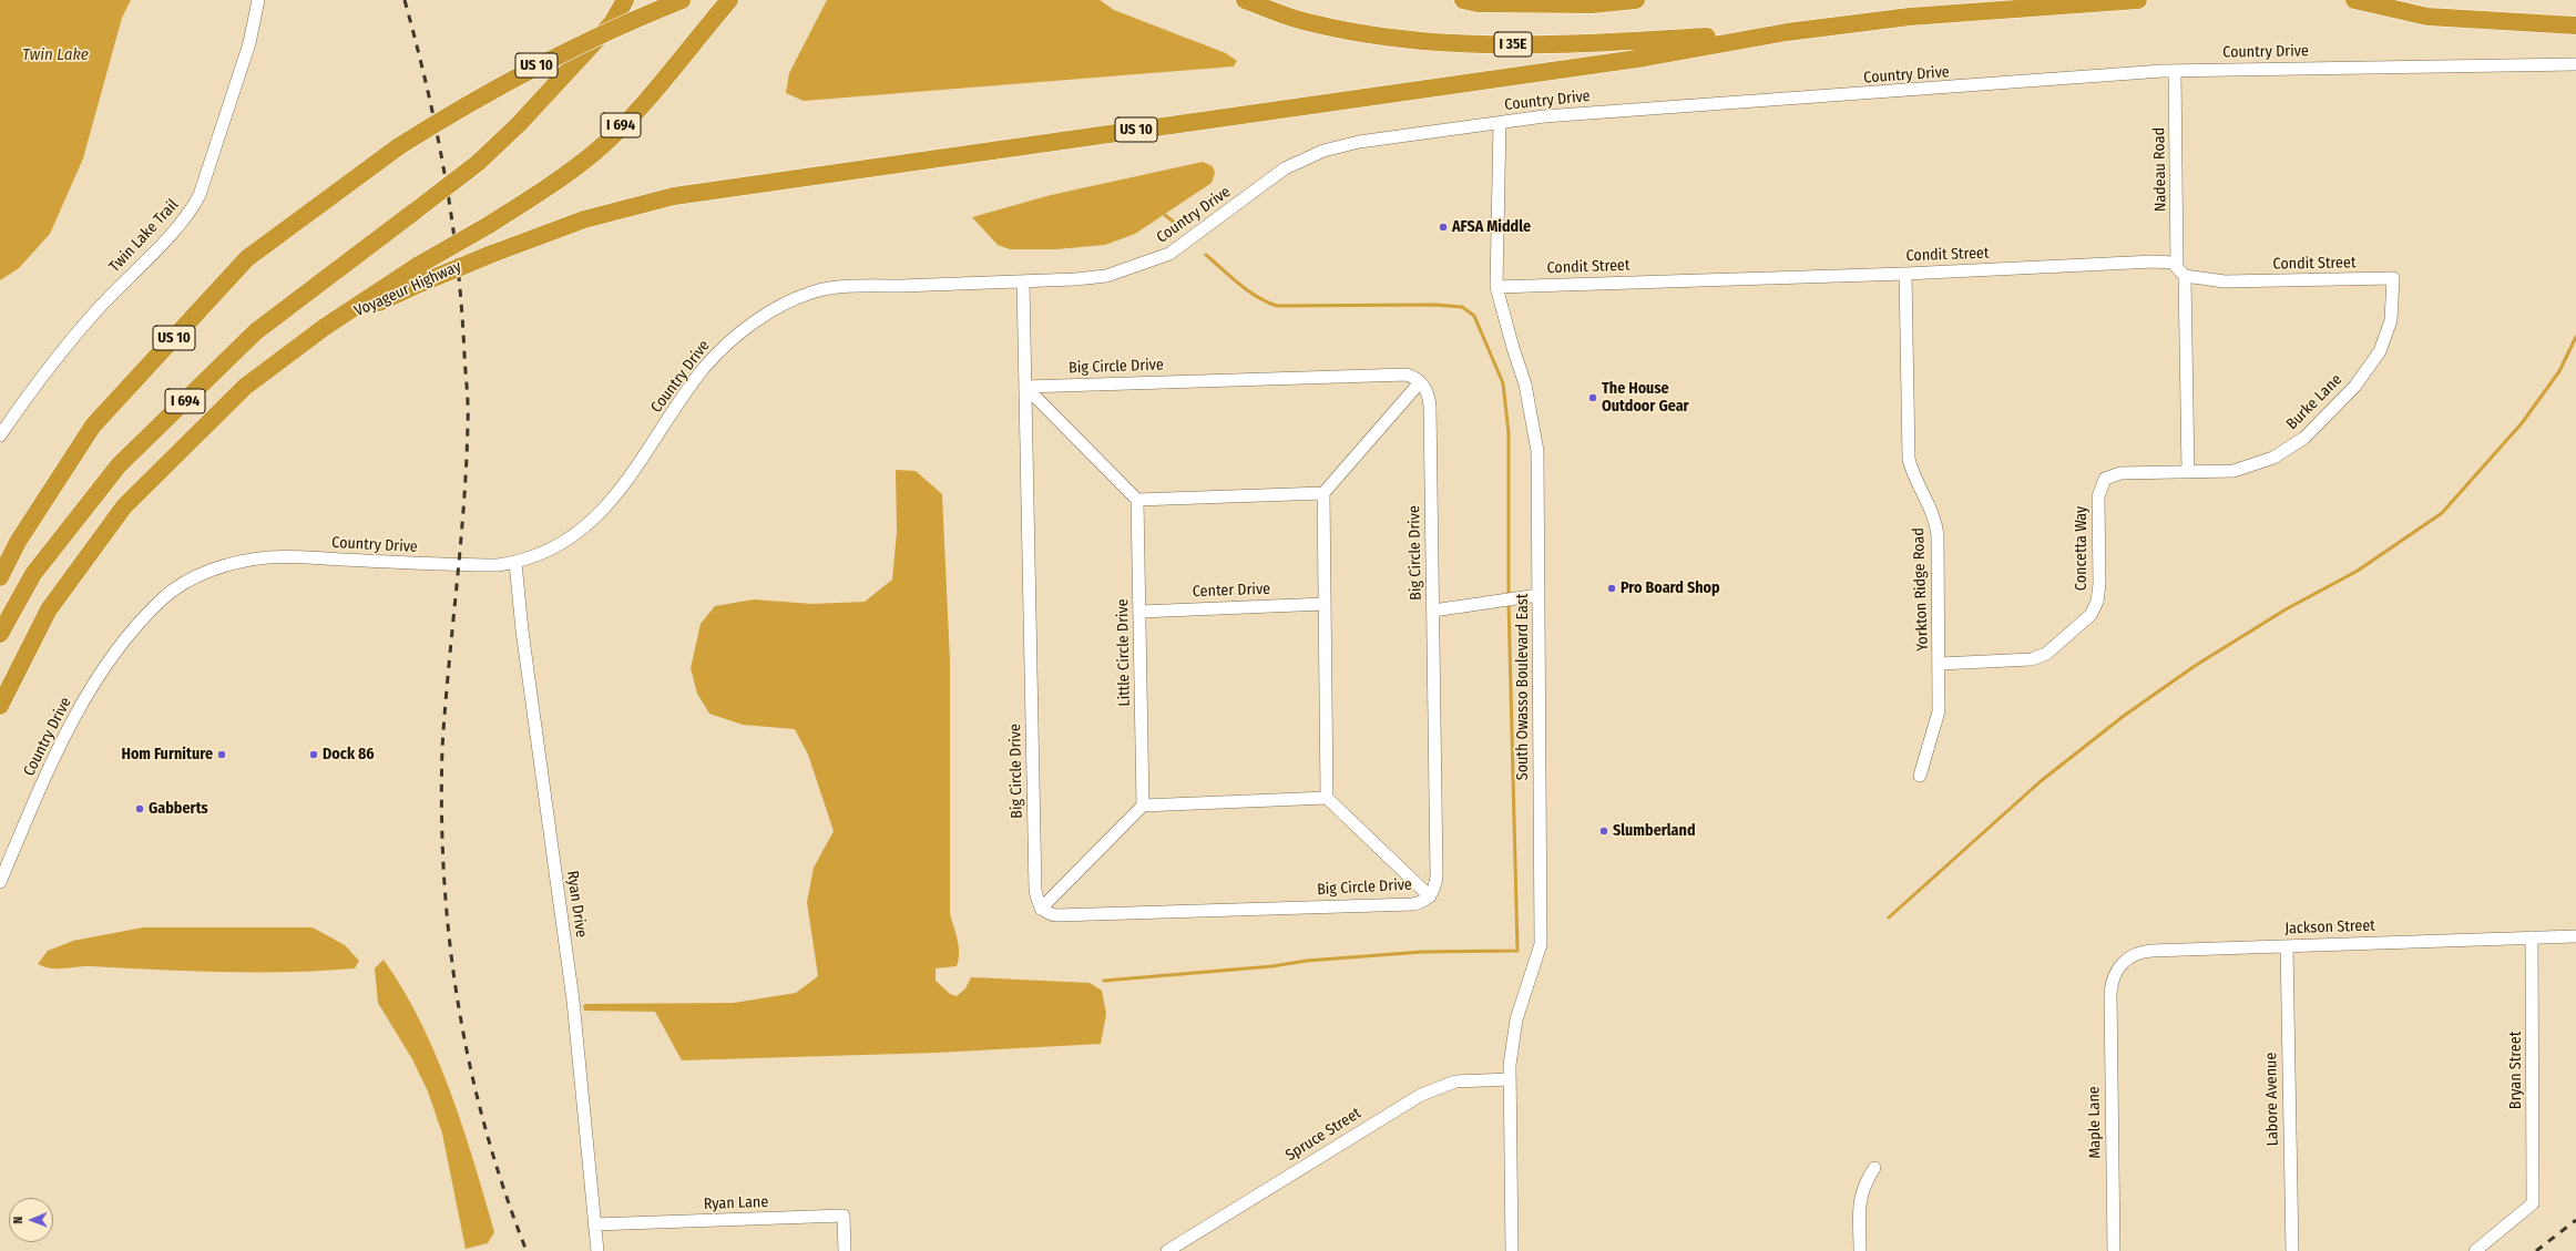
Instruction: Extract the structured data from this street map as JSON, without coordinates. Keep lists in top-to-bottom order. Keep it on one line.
{"streets":{"highway":["I 35E","US 10","I 694","Voyageur Highway"],"street":["Country Drive","Nadeau Road","Twin Lake Trail","Condit Street","Big Circle Drive","Burke Lane","Concetta Way","Yorkton Ridge Road","Center Drive","Little Circle Drive","South Owasso Boulevard East","Ryan Drive","Jackson Street","Bryan Street","Labore Avenue","Maple Lane","Spruce Street","Ryan Lane"]},"crossings":[["I 35E","Voyageur Highway"],["Country Drive","Nadeau Road"],["Country Drive","Big Circle Drive"],["Country Drive","South Owasso Boulevard East"],["Country Drive","Ryan Drive"],["I 694","Voyageur Highway"],["Nadeau Road","Condit Street"],["Nadeau Road","Burke Lane"],["Nadeau Road","Concetta Way"],["Condit Street","Burke Lane"],["Condit Street","Yorkton Ridge Road"],["Condit Street","South Owasso Boulevard East"],["Burke Lane","Concetta Way"],["Concetta Way","Yorkton Ridge Road"],["Center Drive","Little Circle Drive"],["South Owasso Boulevard East","Spruce Street"],["Ryan Drive","Ryan Lane"],["Jackson Street","Bryan Street"],["Jackson Street","Labore Avenue"],["Jackson Street","Maple Lane"]],"water":["Twin Lake"],"places":["AFSA Middle","The House Outdoor Gear","Pro Board Shop","Hom Furniture","Dock 86","Gabberts","Slumberland"],"north":"left"}
